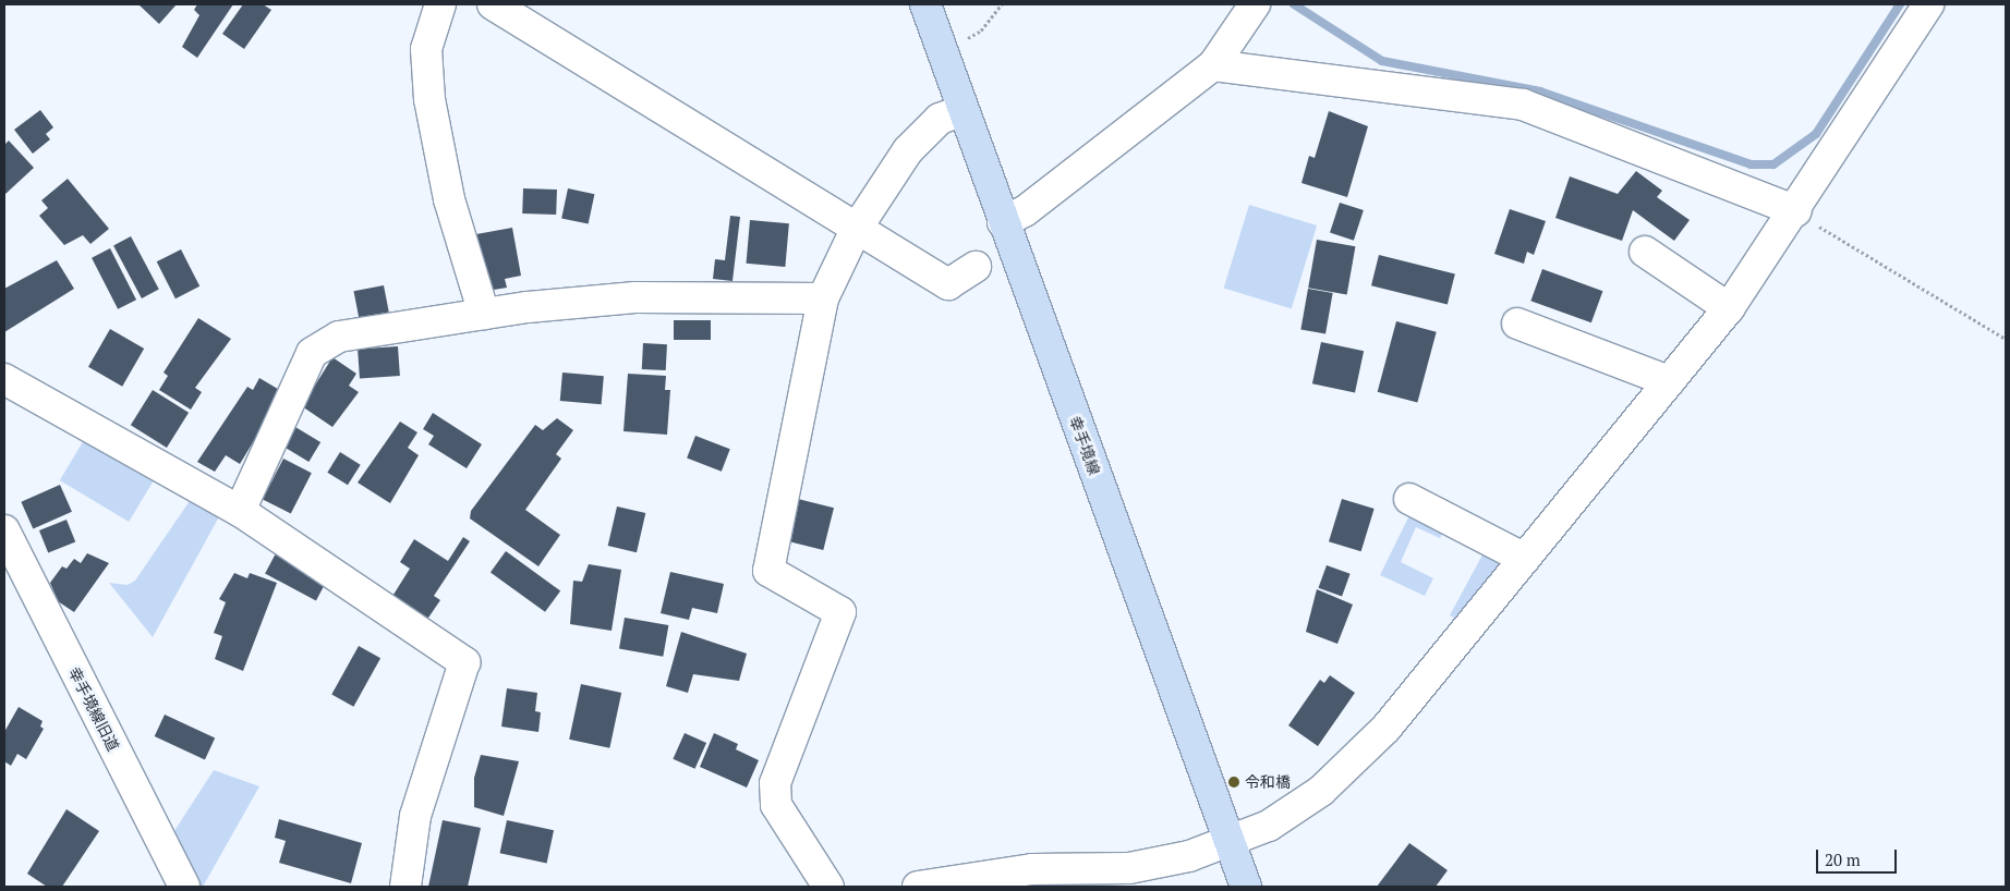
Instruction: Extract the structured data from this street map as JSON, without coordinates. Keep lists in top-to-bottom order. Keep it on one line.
{"streets":{"main road":["幸手境線"],"street":["幸手境線旧道"]},"places":["令和橋"],"scale_bar":"20 m"}
